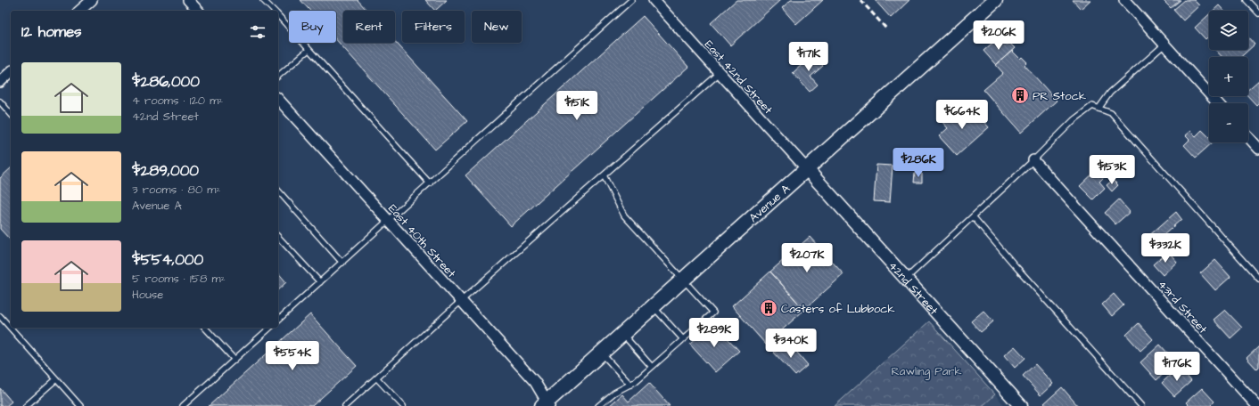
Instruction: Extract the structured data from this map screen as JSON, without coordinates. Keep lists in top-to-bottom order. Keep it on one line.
{"streets":{"main road":["Avenue A"],"street":["East 42nd Street","East 40th Street","42nd Street","43rd Street"]},"crossings":[["East 42nd Street","Avenue A"],["East 42nd Street","42nd Street"],["Avenue A","East 40th Street"],["Avenue A","42nd Street"]],"parks":["Rawling Park"],"places":{"building":["PR Stock","Casters of Lubbock"]},"page":{"map_buttons":["+","−"],"chip":["Buy","Rent","Filters","New"],"heading":"12 homes","price":["$206K","$171K","$151K","$664K","$286K","$153K","$332K","$207K","$289K","$340K","$554K","$176K"],"list":[{"name":"$286,000","note":"4 rooms · 120 m² · 42nd Street"},{"name":"$289,000","note":"3 rooms · 80 m² · Avenue A"},{"name":"$554,000","note":"5 rooms · 158 m² · House"}]}}
